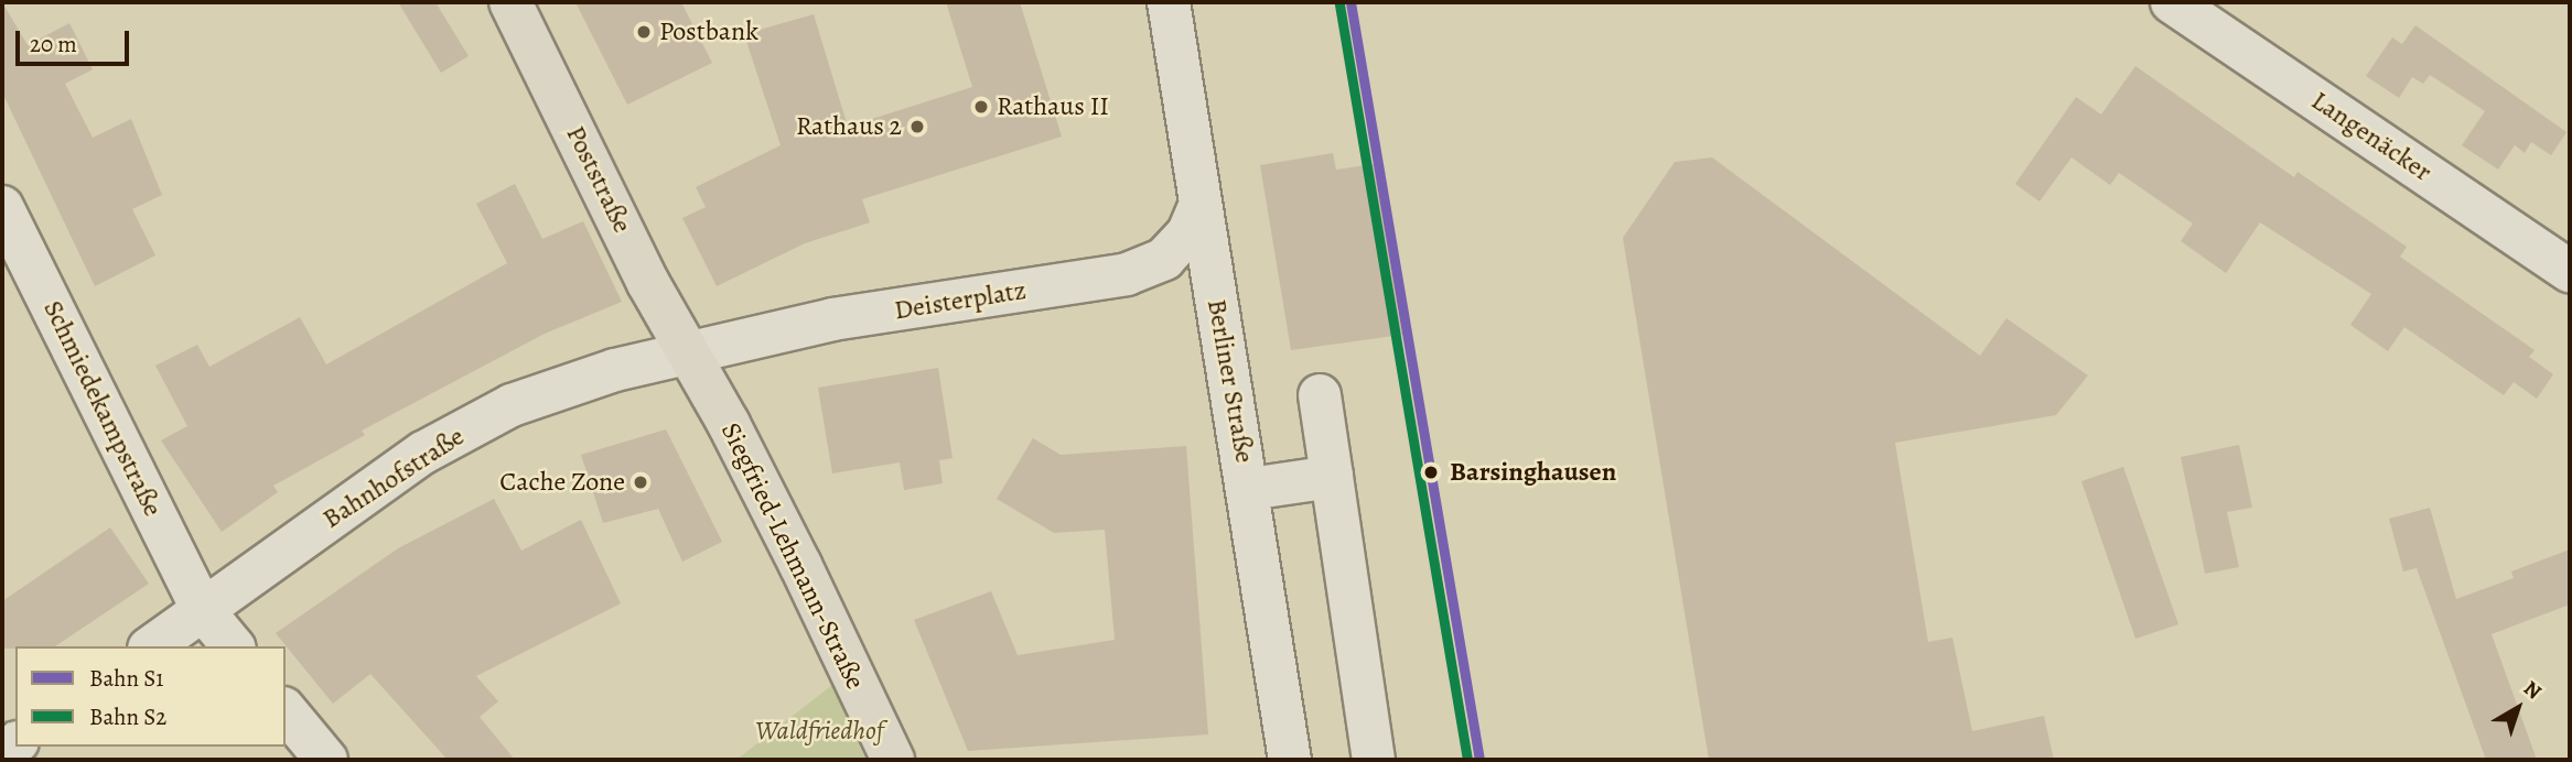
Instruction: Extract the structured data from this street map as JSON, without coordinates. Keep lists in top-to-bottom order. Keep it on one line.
{"streets":{"main road":["Poststraße","Siegfried-Lehmann-Straße"],"street":["Langenäcker","Deisterplatz","Berliner Straße","Schmiedekampstraße","Bahnhofstraße"]},"crossings":[["Poststraße","Deisterplatz"],["Poststraße","Bahnhofstraße"],["Poststraße","Siegfried-Lehmann-Straße"],["Deisterplatz","Berliner Straße"],["Deisterplatz","Bahnhofstraße"],["Deisterplatz","Siegfried-Lehmann-Straße"],["Schmiedekampstraße","Bahnhofstraße"],["Bahnhofstraße","Siegfried-Lehmann-Straße"]],"parks":["Waldfriedhof"],"places":["Postbank","Rathaus II","Rathaus 2","Barsinghausen","Cache Zone"],"lines":["rail line S1","rail line S2"],"legend":["Bahn S1","Bahn S2"],"scale_bar":"20 m","north":"top right"}
